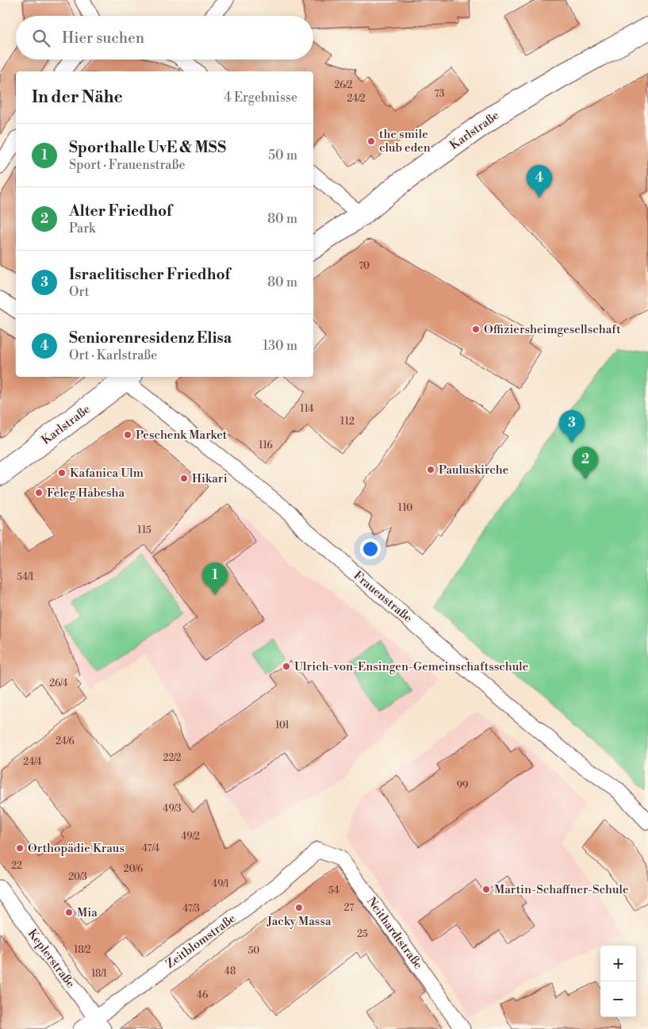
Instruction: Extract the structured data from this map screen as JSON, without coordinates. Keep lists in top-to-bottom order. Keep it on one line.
{"streets":{"main road":["Karlstraße"],"street":["Frauenstraße","Neithardtstraße","Zeitblomstraße","Keplerstraße"]},"crossings":[["Karlstraße","Frauenstraße"],["Neithardtstraße","Zeitblomstraße"],["Zeitblomstraße","Keplerstraße"]],"places":["the smile club eden","Offiziersheimgesellschaft","Peschenk Market","Pauluskirche","Kafanica Ulm","Hikari","Feleg Habesha","Ulrich-von-Ensingen-Gemeinschaftsschule","Orthopädie Kraus","Martin-Schaffner-Schule","Jacky Massa","Mia"],"house_numbers":["26/2","73","24/2","70","114","112","116","110","115","54/1","26/4","101","24/6","22/2","24/4","99","49/3","49/2","47/4","22","20/6","20/3","49/1","54","27","47/3","25","18/2","50","48","18/1","46"],"page":{"search":"Hier suchen","heading":["In der Nähe","4 Ergebnisse"],"list":[{"mark":"1","name":"Sporthalle UvE & MSS","note":"Sport · Frauenstraße","value":"50 m"},{"mark":"2","name":"Alter Friedhof","note":"Park","value":"80 m"},{"mark":"3","name":"Israelitischer Friedhof","note":"Ort","value":"80 m"},{"mark":"4","name":"Seniorenresidenz Elisa","note":"Ort · Karlstraße","value":"130 m"}],"pins":["4","3","2","1"],"map_buttons":["+","−"]}}
